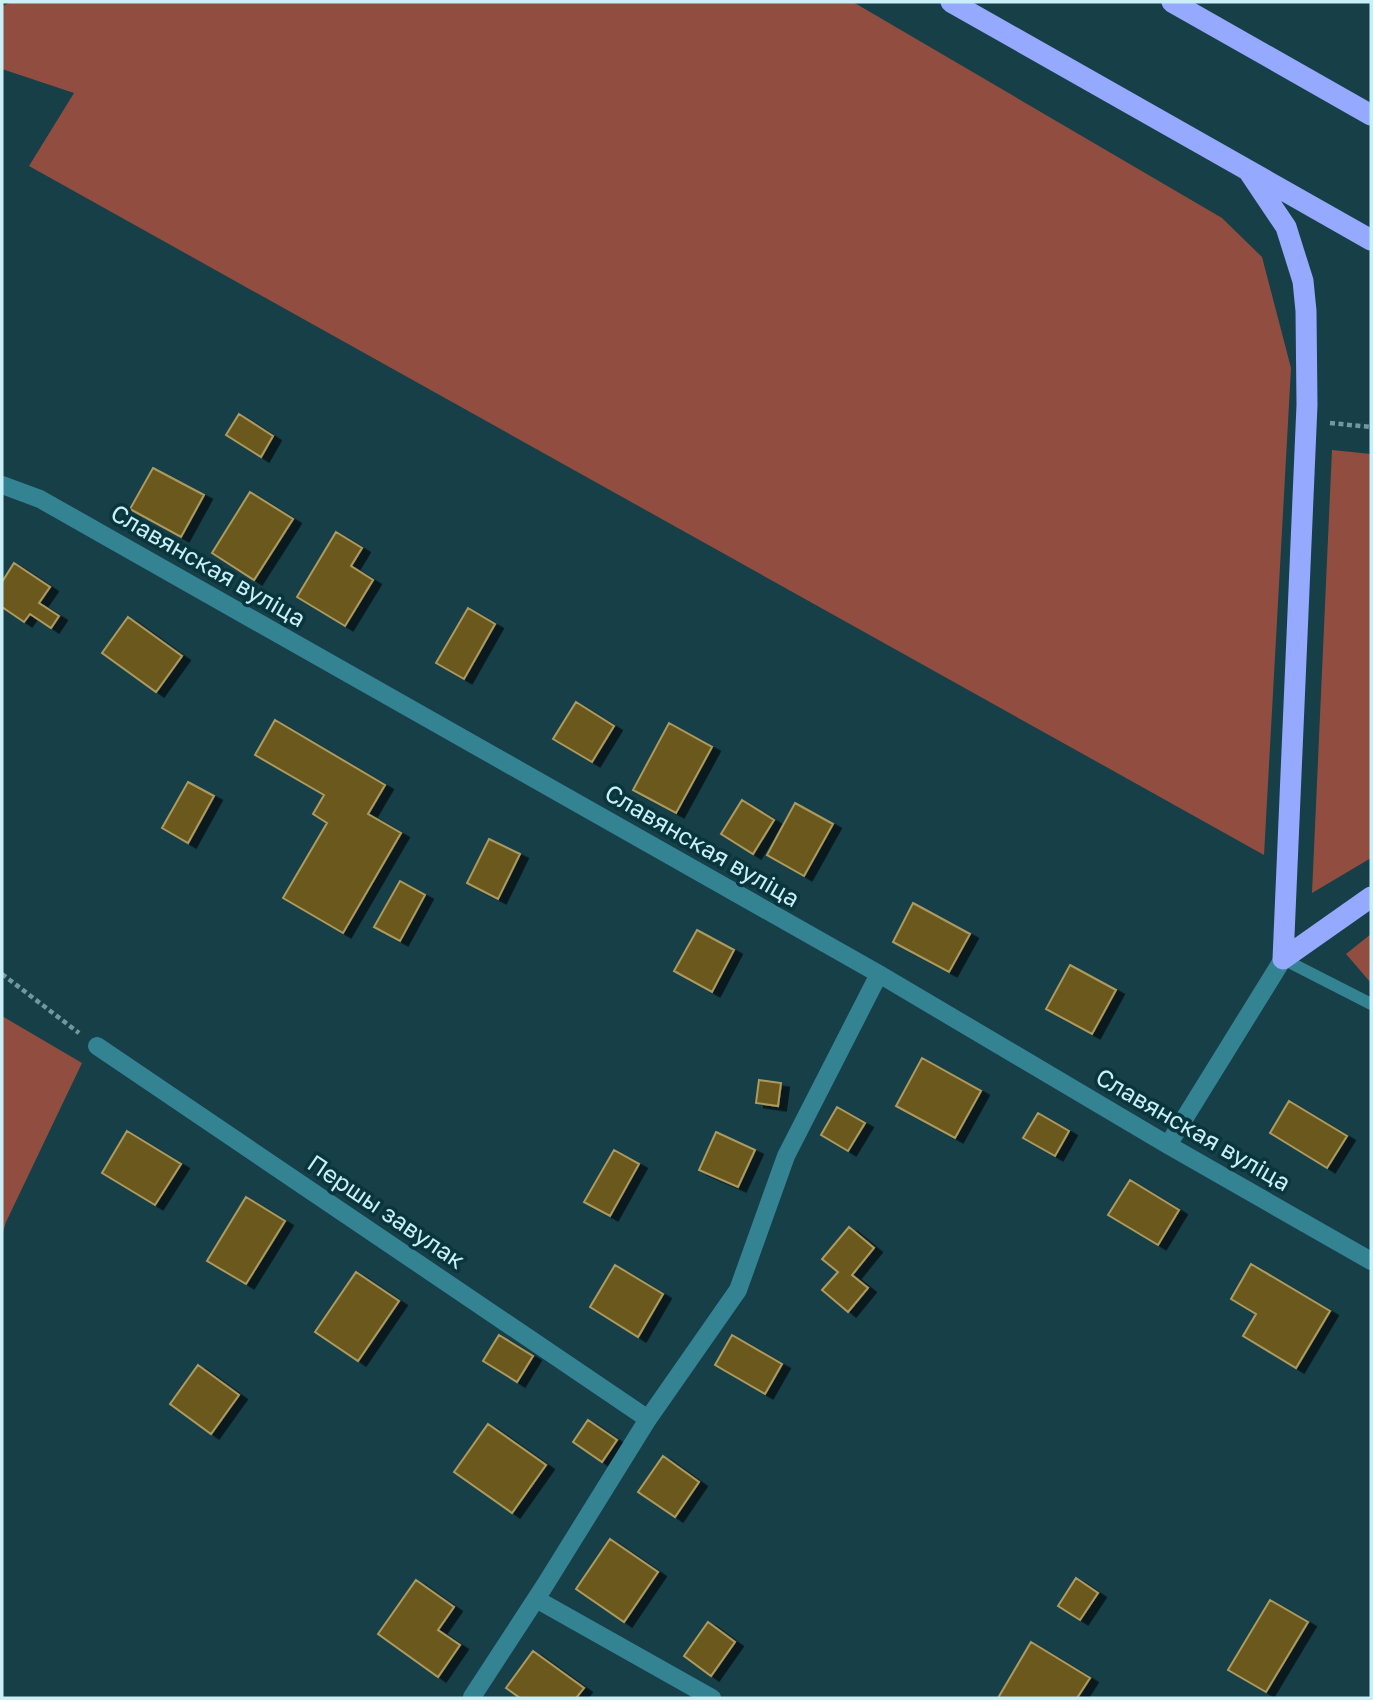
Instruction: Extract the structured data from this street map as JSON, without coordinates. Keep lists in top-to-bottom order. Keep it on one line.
{"streets":{"street":["Славянская вуліца","Першы завулак"]}}
